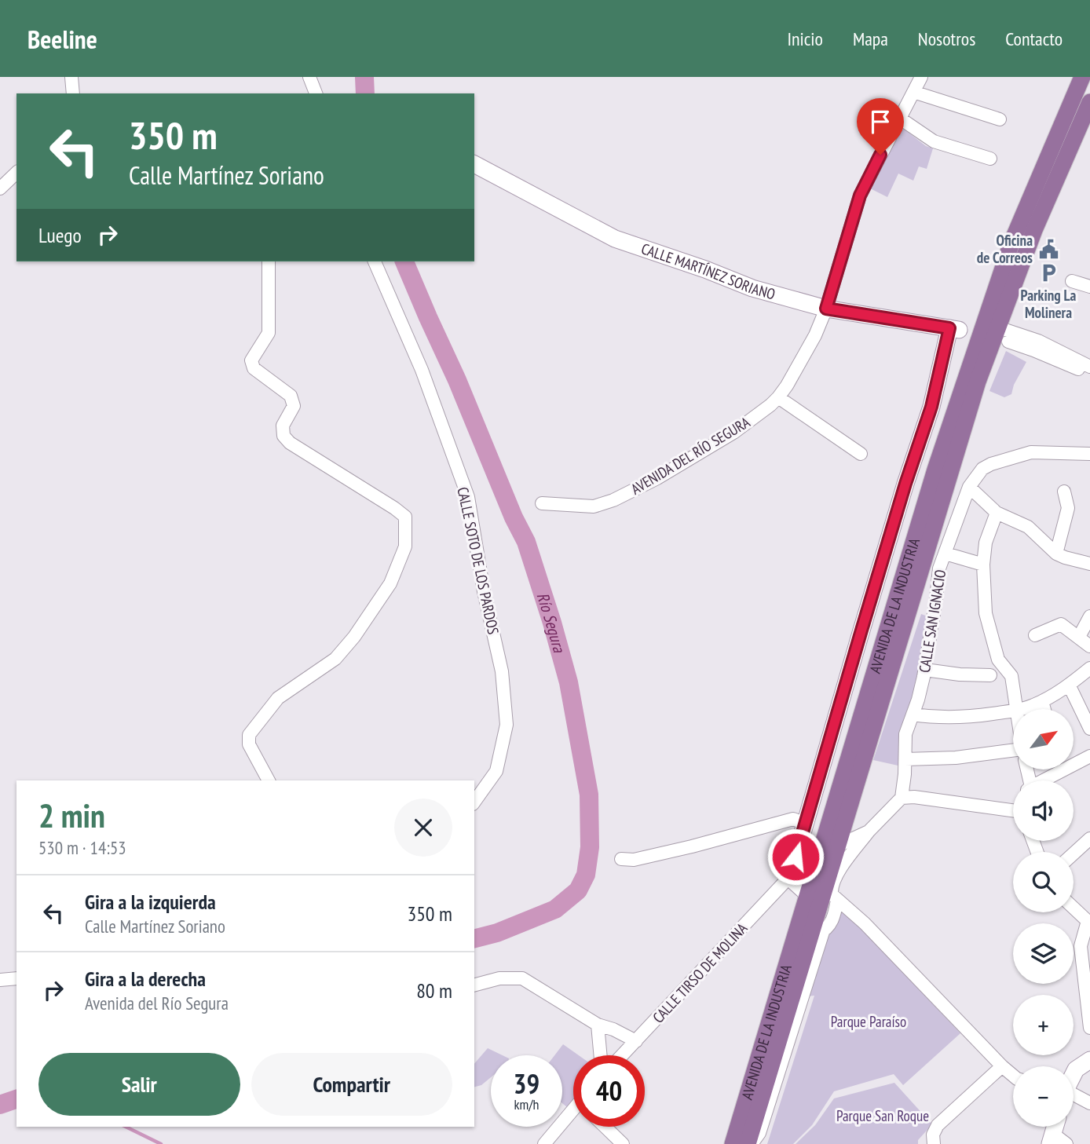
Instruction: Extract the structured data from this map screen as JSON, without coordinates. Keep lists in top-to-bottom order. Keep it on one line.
{"streets":{"main road":["AVENIDA DE LA INDUSTRIA"],"street":["CALLE MARTÍNEZ SORIANO","AVENIDA DEL RÍO SEGURA","CALLE SOTO DE LOS PARDOS","CALLE SAN IGNACIO","CALLE TIRSO DE MOLINA"]},"crossings":[["CALLE MARTÍNEZ SORIANO","AVENIDA DEL RÍO SEGURA"]],"water":["Río Segura"],"parks":["Parque Paraíso","Parque San Roque"],"places":{"public building":["Oficina de Correos"],"parking":["Parking La Molinera"]},"north":"top right","page":{"header":"Beeline","nav":["Inicio","Mapa","Nosotros","Contacto"],"turn":["350 m","Calle Martínez Soriano"],"then":"Luego","map_buttons":["+","−"],"heading":["2 min","530 m · 14:53"],"list":[{"name":"Gira a la izquierda","note":"Calle Martínez Soriano","value":"350 m"},{"name":"Gira a la derecha","note":"Avenida del Río Segura","value":"80 m"}],"buttons":["Salir","Compartir"],"speed":"39 km/h","limit":"40"}}
